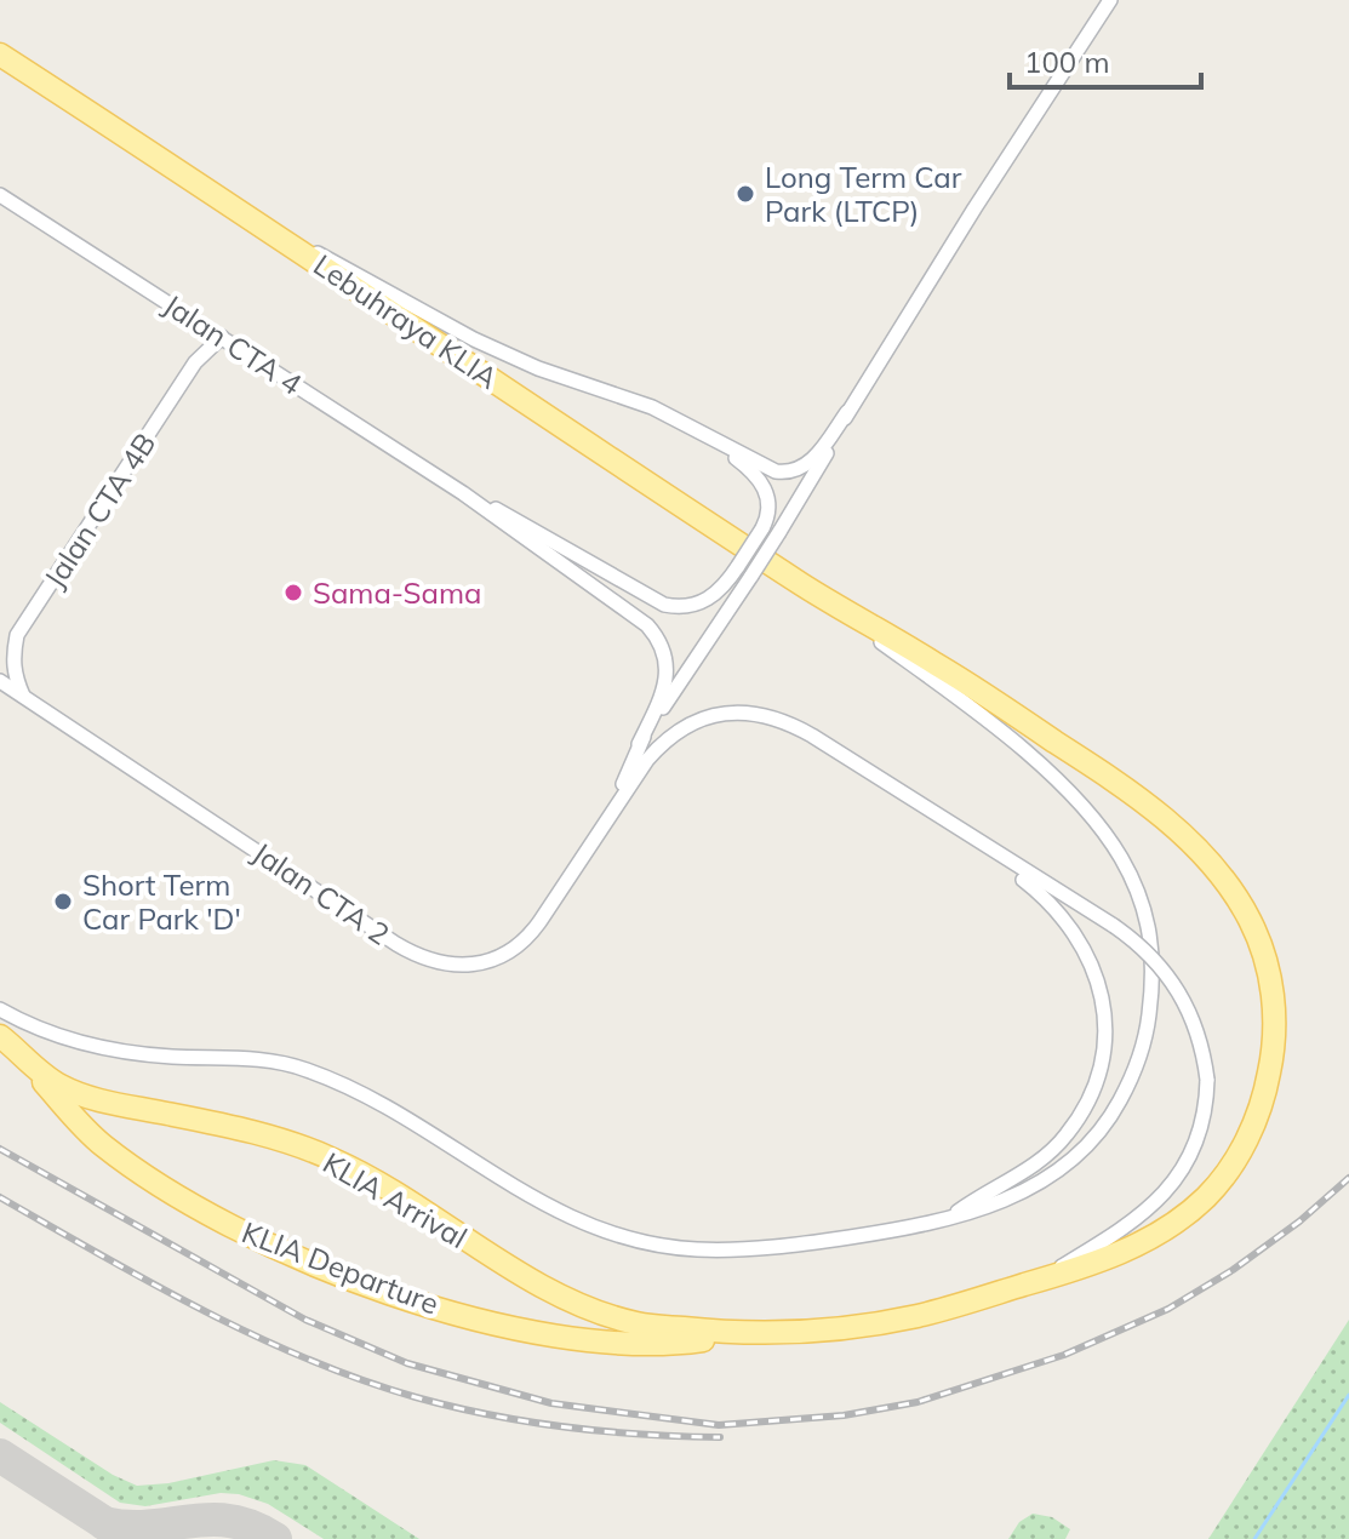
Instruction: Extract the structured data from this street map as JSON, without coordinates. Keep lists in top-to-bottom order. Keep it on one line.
{"streets":{"main road":["Lebuhraya KLIA","KLIA Arrival","KLIA Departure"],"street":["Jalan CTA 4","Jalan CTA 4B","Jalan CTA 2"]},"crossings":[["Lebuhraya KLIA","KLIA Arrival"],["Lebuhraya KLIA","KLIA Departure"],["Jalan CTA 4","Jalan CTA 4B"],["Jalan CTA 4B","Jalan CTA 2"],["KLIA Arrival","KLIA Departure"]],"places":["Long Term Car Park (LTCP)","Sama-Sama","Short Term Car Park 'D'"],"scale_bar":"100 m"}
